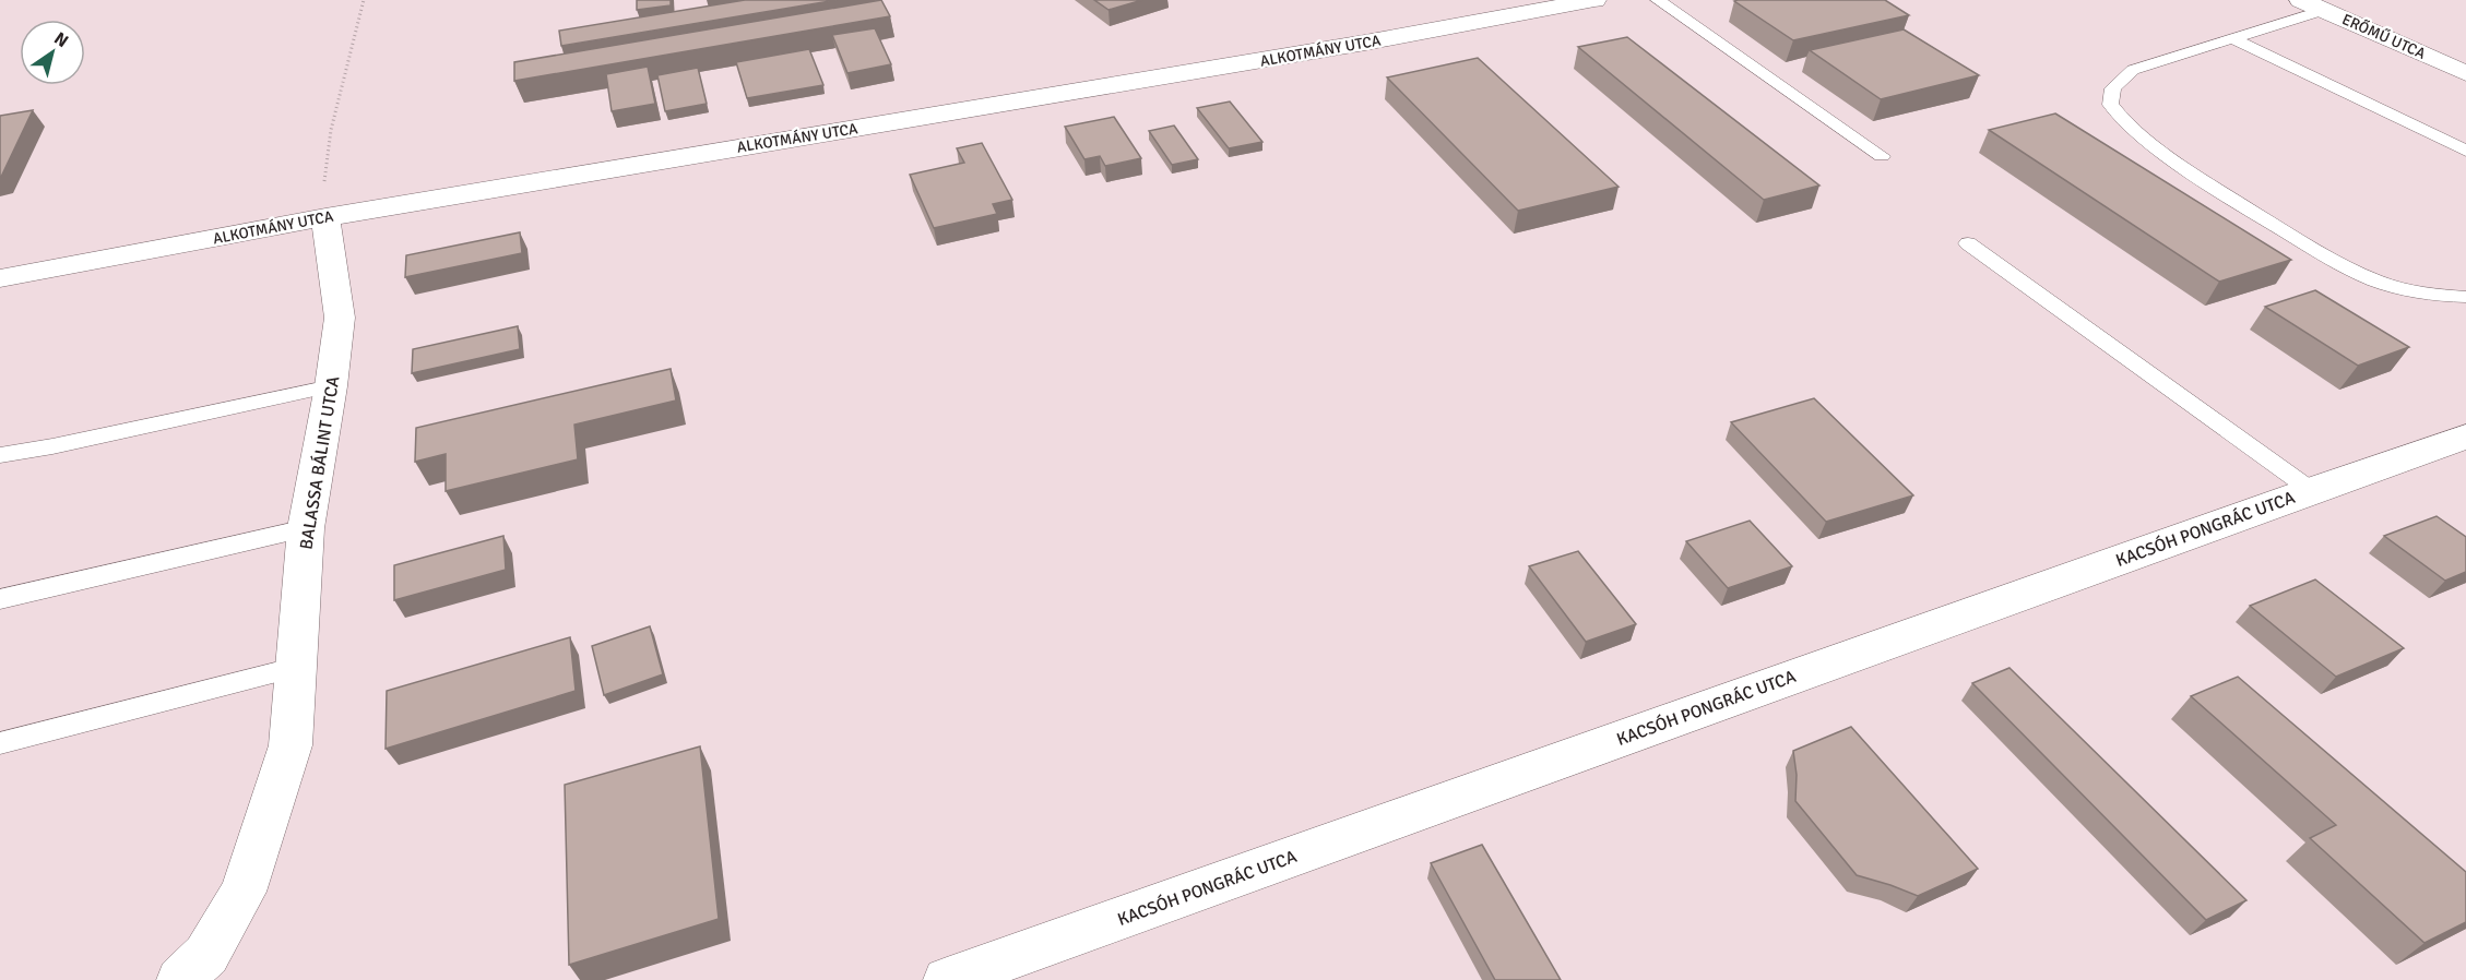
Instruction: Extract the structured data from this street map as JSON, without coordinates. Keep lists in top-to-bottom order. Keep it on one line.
{"streets":{"street":["ERŐMŰ UTCA","ALKOTMÁNY UTCA","BALASSA BÁLINT UTCA","KACSÓH PONGRÁC UTCA"]},"crossings":[["ALKOTMÁNY UTCA","BALASSA BÁLINT UTCA"]],"north":"top right"}
